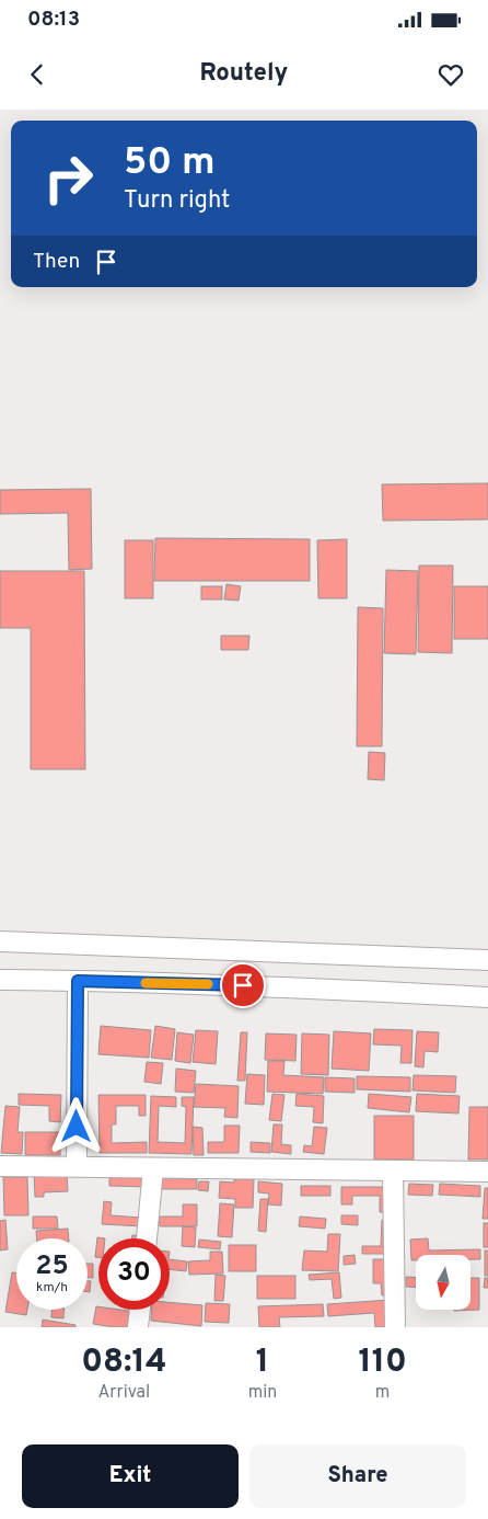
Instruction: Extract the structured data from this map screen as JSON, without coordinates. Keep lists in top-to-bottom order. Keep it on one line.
{"north":"bottom","page":{"status":"08:13","header":"Routely","turn":["50 m","Turn right"],"then":"Then","speed":"25 km/h","limit":"30","eta":["08:14","Arrival","1","min","110","m"],"buttons":["Exit","Share"]}}
